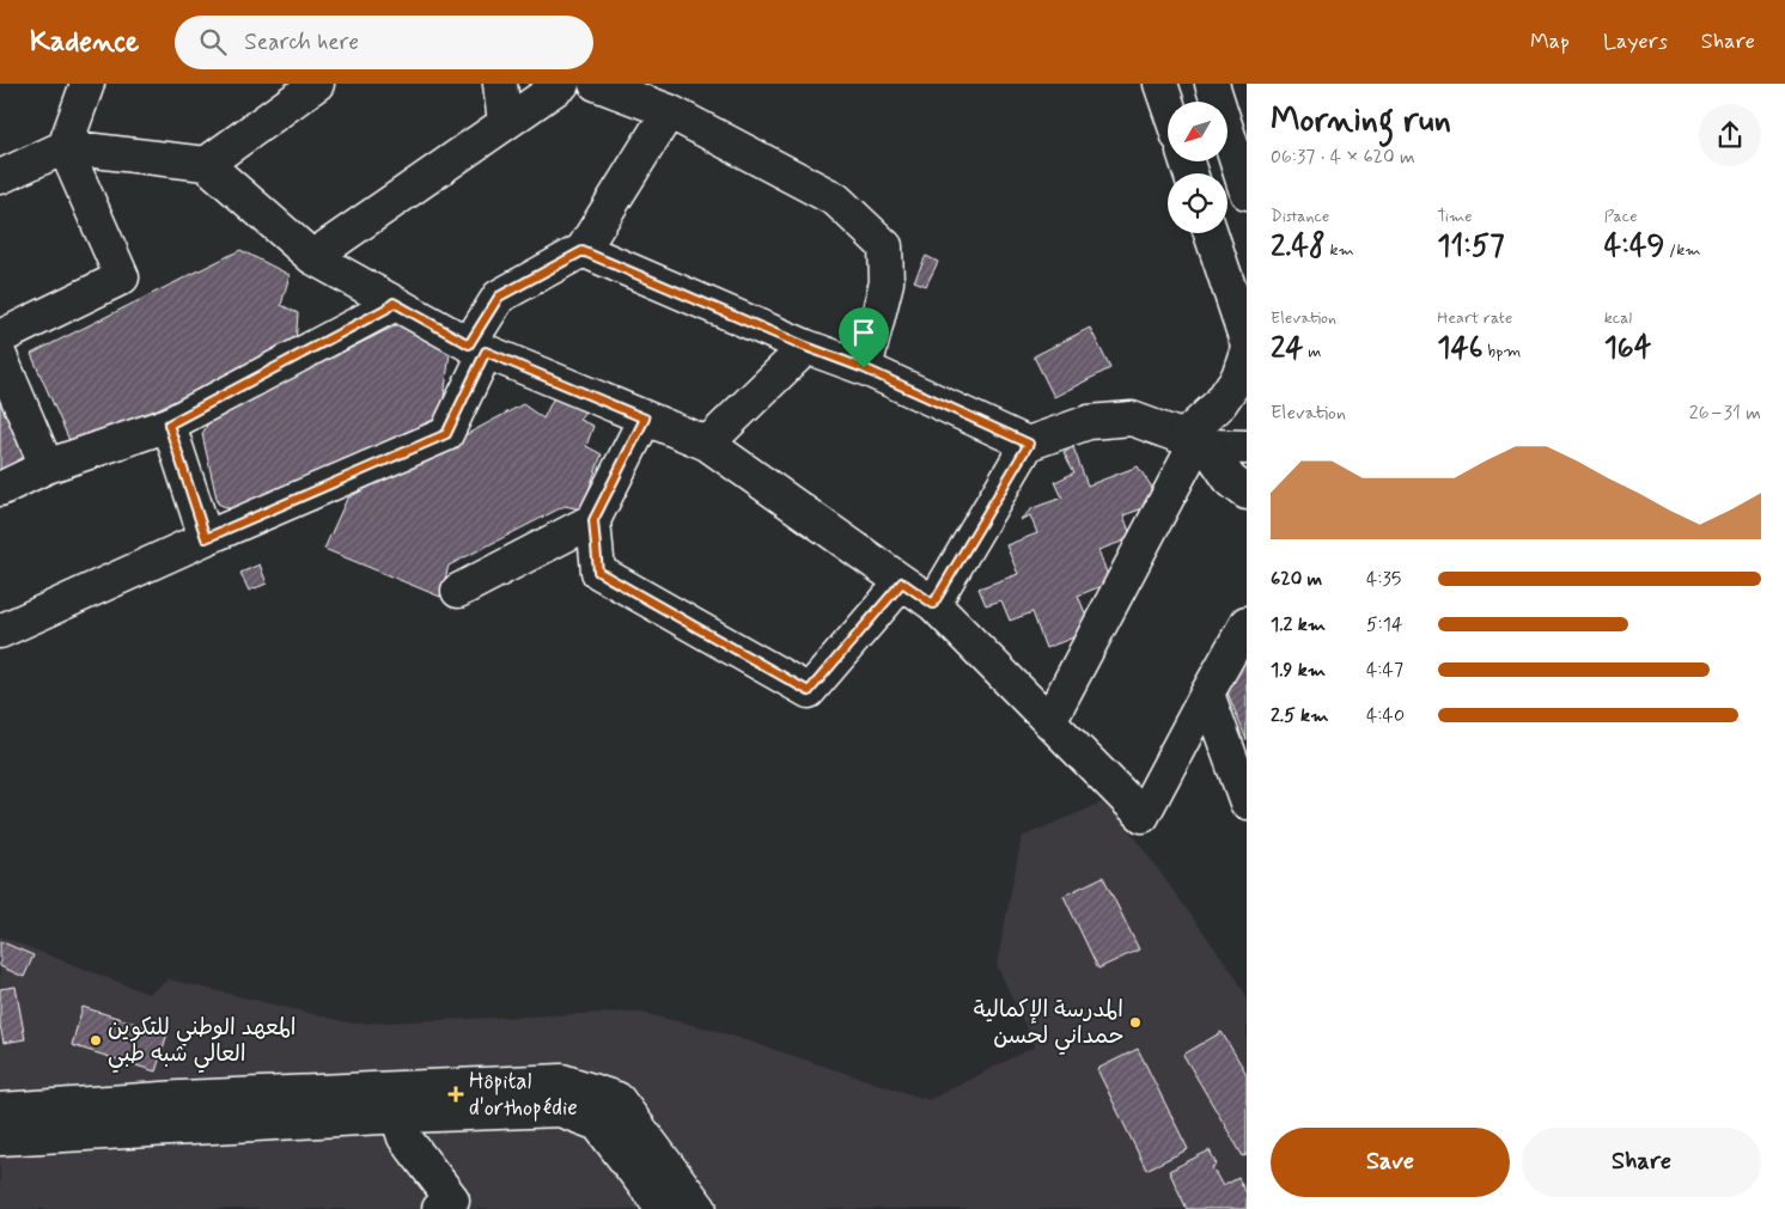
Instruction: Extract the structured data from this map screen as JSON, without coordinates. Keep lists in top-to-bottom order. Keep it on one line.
{"places":{"other":["المدرسة الإكمالية حمداني لحسن","المعهد الوطني للتكوين العالي شبه طبي"],"health":["Hôpital d'orthopédie"]},"north":"bottom left","page":{"header":"Kadence","search":"Search here","nav":["Map","Layers","Share"],"heading":["Morning run","06:37 · 4 × 620 m"],"stats":[["Distance","2.48 km"],["Time","11:57"],["Pace","4:49 /km"],["Elevation","24 m"],["Heart rate","146 bpm"],["kcal","164"]],"chart":["Elevation","26–31 m"],"list":[{"name":"620 m","note":"4:35"},{"name":"1.2 km","note":"5:14"},{"name":"1.9 km","note":"4:47"},{"name":"2.5 km","note":"4:40"}],"buttons":["Save","Share"]}}
